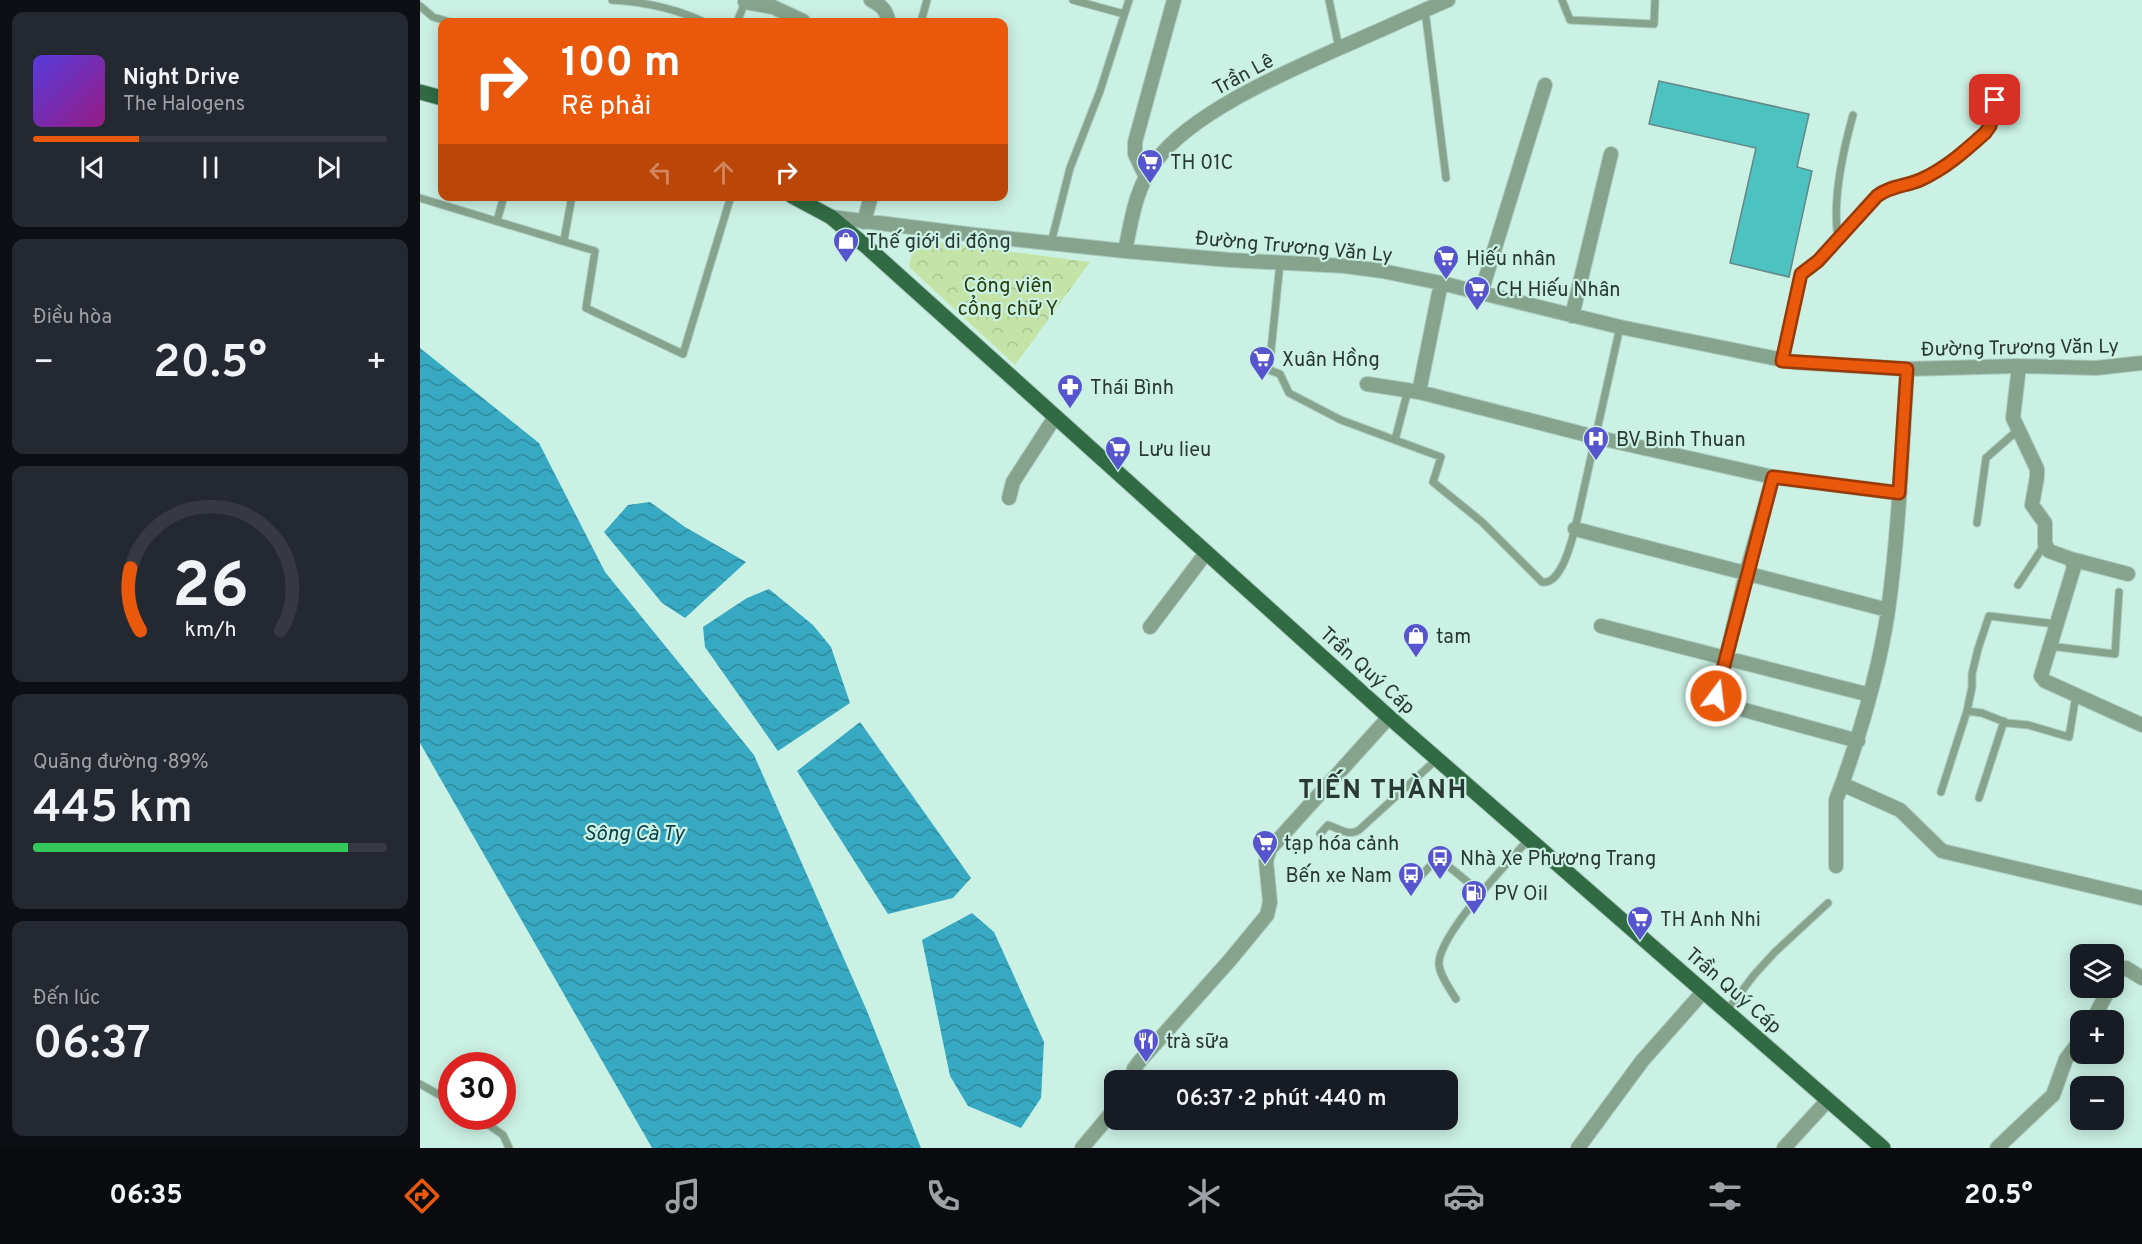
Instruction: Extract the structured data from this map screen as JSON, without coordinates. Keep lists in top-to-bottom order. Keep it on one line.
{"streets":{"main road":["Trần Quý Cáp"],"street":["Trần Lê","Đường Trương Văn Ly"]},"crossings":[["Trần Lê","Đường Trương Văn Ly"],["Đường Trương Văn Ly","Trần Quý Cáp"]],"districts":["TIẾN THÀNH"],"water":["Sông Cà Ty"],"parks":["Công viên cổng chữ Y"],"places":{"supermarket":["TH 01C","Hiếu nhân","CH Hiếu Nhân","Xuân Hồng","Lưu lieu","tạp hóa cảnh","TH Anh Nhi"],"shop":["Thế giới di động","tam"],"pharmacy":["Thái Bình"],"hospital":["BV Binh Thuan"],"bus stop":["Nhà Xe Phương Trang","Bến xe Nam"],"fuel station":["PV Oil"],"restaurant":["trà sữa"]},"page":{"turn":["100 m","Rẽ phải"],"song":["Night Drive","The Halogens"],"tile":["Điều hòa",["Quãng đường · 89%","445 km"],["Đến lúc","06:37"]],"heat":["−","20.5°","+"],"map_buttons":["+","−"],"limit":"30","trip":"06:37 · 2 phút · 440 m","tabs":["06:35","20.5°"],"gauge":["26","km/h"]}}
